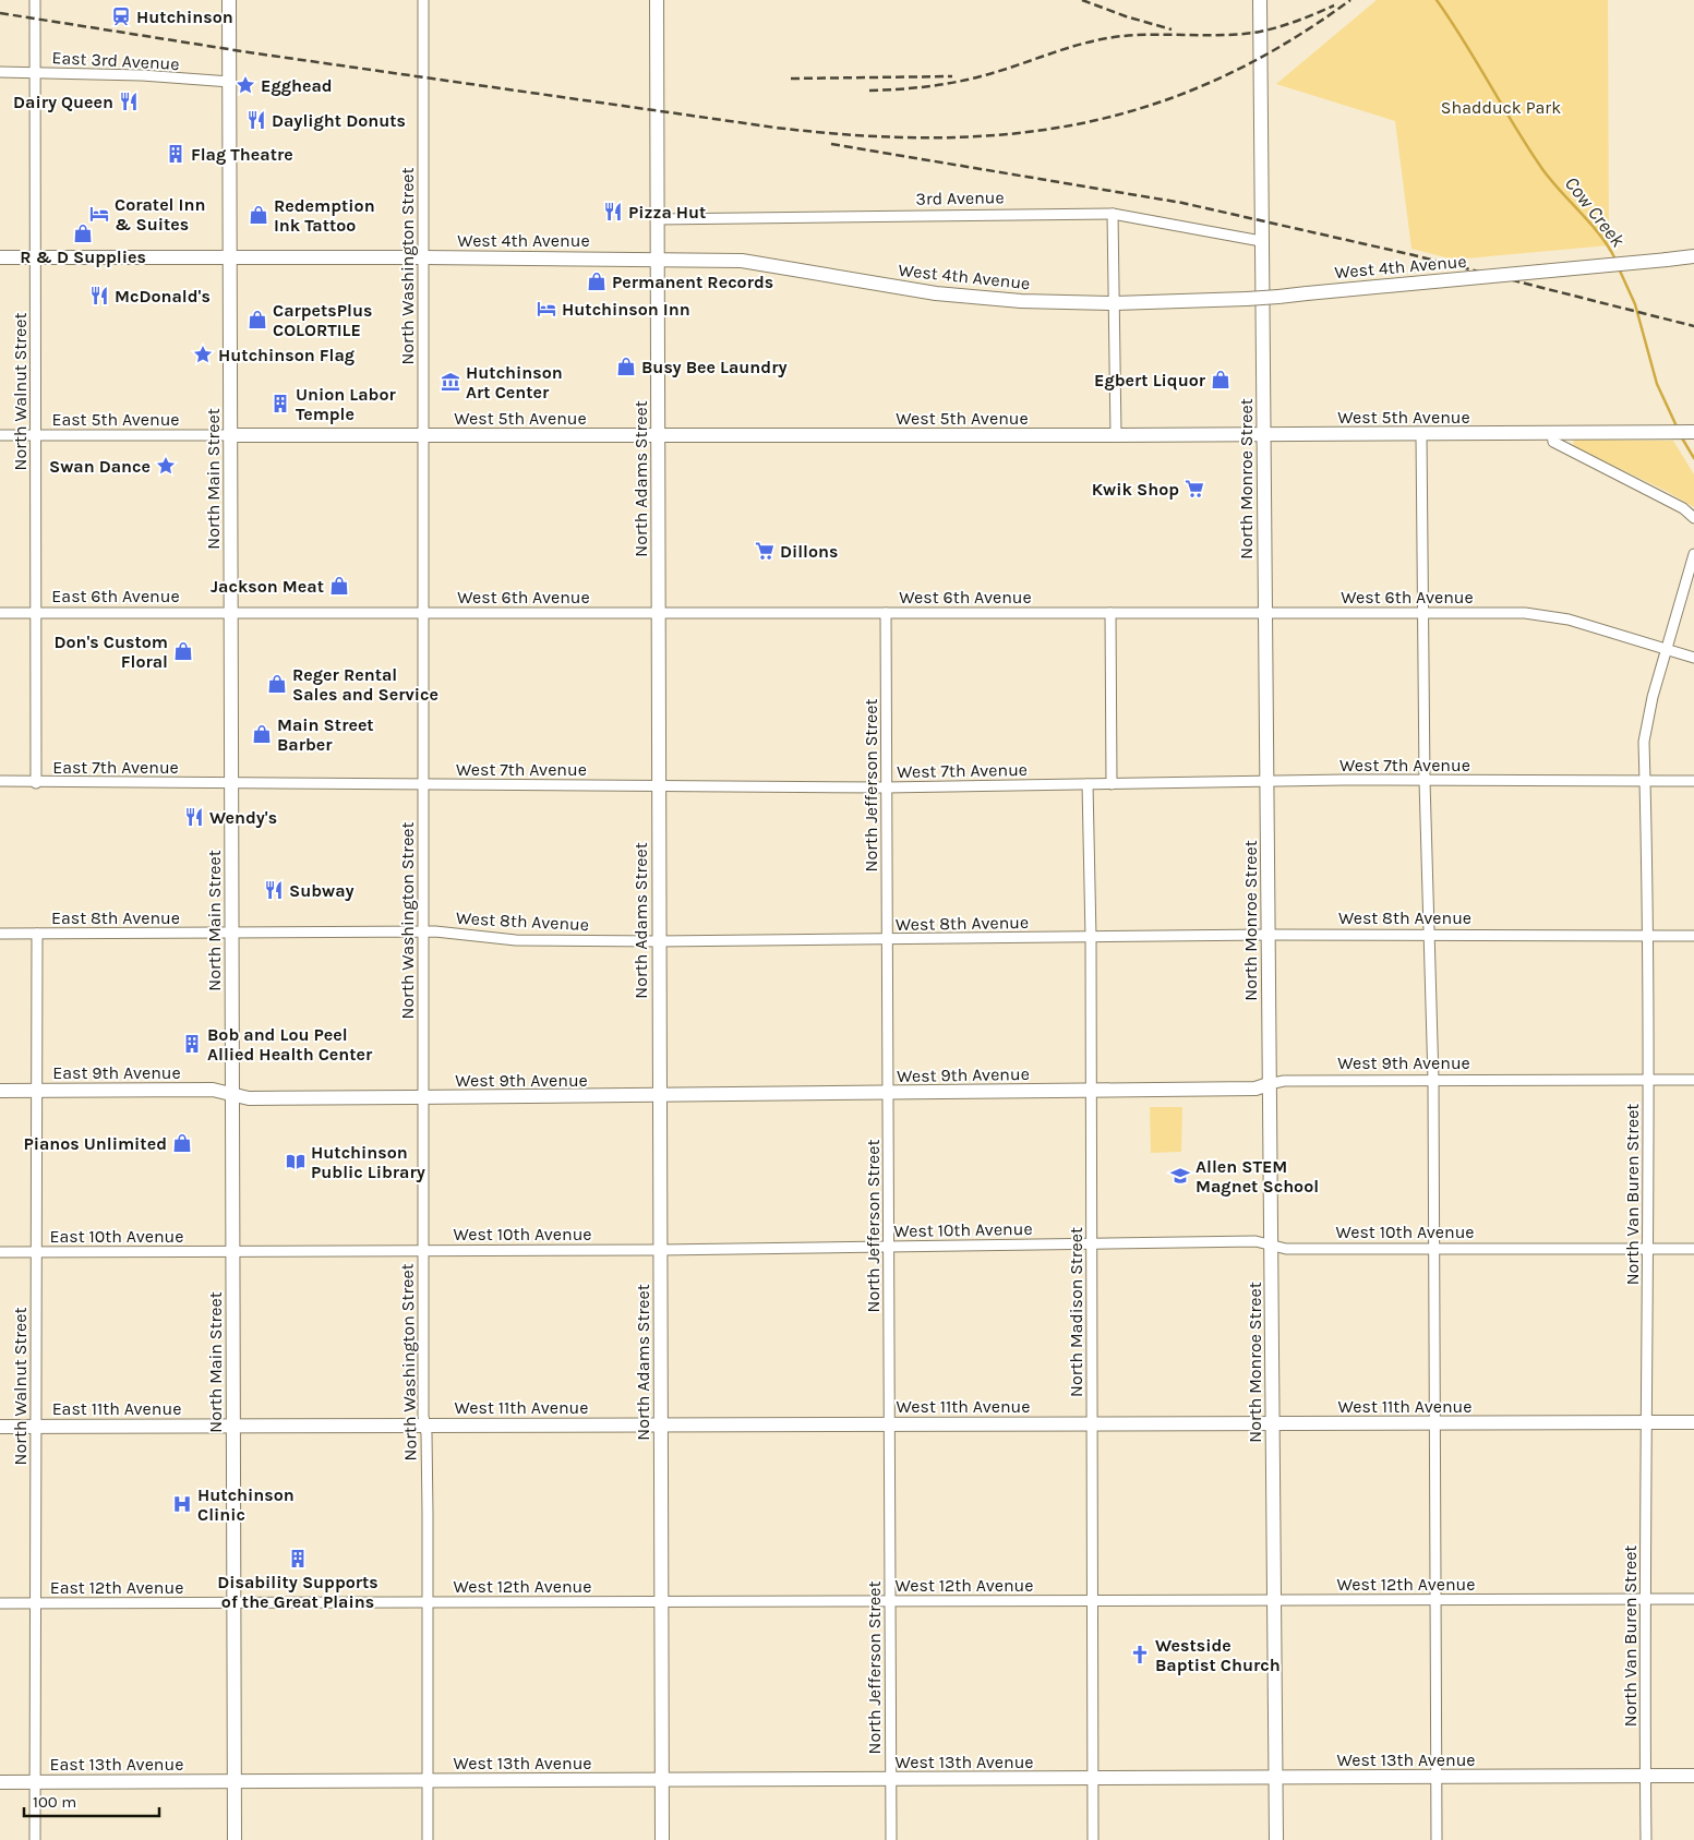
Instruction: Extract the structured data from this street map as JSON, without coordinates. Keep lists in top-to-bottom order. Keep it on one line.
{"streets":{"street":["East 3rd Avenue","3rd Avenue","West 4th Avenue","North Washington Street","North Walnut Street","West 5th Avenue","East 5th Avenue","North Main Street","North Adams Street","North Monroe Street","East 6th Avenue","West 6th Avenue","West 7th Avenue","East 7th Avenue","North Jefferson Street","East 8th Avenue","West 8th Avenue","West 9th Avenue","East 9th Avenue","North Van Buren Street","West 10th Avenue","East 10th Avenue","North Madison Street","West 11th Avenue","East 11th Avenue","West 12th Avenue","East 12th Avenue","West 13th Avenue","East 13th Avenue"]},"crossings":[["East 3rd Avenue","North Walnut Street"],["East 3rd Avenue","North Main Street"],["3rd Avenue","North Adams Street"],["3rd Avenue","North Monroe Street"],["West 4th Avenue","North Washington Street"],["West 4th Avenue","North Walnut Street"],["West 4th Avenue","North Main Street"],["West 4th Avenue","North Adams Street"],["North Washington Street","West 5th Avenue"],["North Washington Street","West 6th Avenue"],["North Washington Street","West 7th Avenue"],["North Washington Street","West 8th Avenue"],["North Washington Street","West 9th Avenue"],["North Washington Street","West 10th Avenue"],["North Washington Street","West 11th Avenue"],["North Washington Street","West 12th Avenue"],["North Washington Street","West 13th Avenue"],["North Walnut Street","East 5th Avenue"],["North Walnut Street","East 6th Avenue"],["North Walnut Street","East 7th Avenue"],["North Walnut Street","East 8th Avenue"],["North Walnut Street","East 9th Avenue"],["North Walnut Street","East 10th Avenue"],["North Walnut Street","East 11th Avenue"],["North Walnut Street","East 12th Avenue"],["North Walnut Street","East 13th Avenue"],["West 5th Avenue","East 5th Avenue"],["West 5th Avenue","North Main Street"],["West 5th Avenue","North Adams Street"],["West 5th Avenue","North Monroe Street"],["East 5th Avenue","North Main Street"],["North Main Street","East 6th Avenue"],["North Main Street","West 6th Avenue"],["North Main Street","West 7th Avenue"],["North Main Street","East 7th Avenue"],["North Main Street","East 8th Avenue"],["North Main Street","West 8th Avenue"],["North Main Street","West 9th Avenue"],["North Main Street","East 9th Avenue"],["North Main Street","West 10th Avenue"],["North Main Street","East 10th Avenue"],["North Main Street","West 11th Avenue"],["North Main Street","East 11th Avenue"],["North Main Street","West 12th Avenue"],["North Main Street","East 12th Avenue"],["North Main Street","West 13th Avenue"],["North Main Street","East 13th Avenue"],["North Adams Street","West 6th Avenue"],["North Adams Street","West 7th Avenue"],["North Adams Street","West 8th Avenue"],["North Adams Street","West 9th Avenue"],["North Adams Street","West 10th Avenue"],["North Adams Street","West 11th Avenue"],["North Adams Street","West 12th Avenue"],["North Adams Street","West 13th Avenue"],["North Monroe Street","West 6th Avenue"],["North Monroe Street","West 7th Avenue"],["North Monroe Street","West 8th Avenue"],["North Monroe Street","West 9th Avenue"],["North Monroe Street","West 10th Avenue"],["North Monroe Street","West 11th Avenue"],["North Monroe Street","West 12th Avenue"],["North Monroe Street","West 13th Avenue"],["East 6th Avenue","West 6th Avenue"],["West 6th Avenue","North Jefferson Street"],["West 6th Avenue","North Van Buren Street"],["West 7th Avenue","East 7th Avenue"],["West 7th Avenue","North Jefferson Street"],["West 7th Avenue","North Van Buren Street"],["West 7th Avenue","North Madison Street"],["North Jefferson Street","West 8th Avenue"],["North Jefferson Street","West 9th Avenue"],["North Jefferson Street","West 10th Avenue"],["North Jefferson Street","West 11th Avenue"],["North Jefferson Street","West 12th Avenue"],["North Jefferson Street","West 13th Avenue"],["East 8th Avenue","West 8th Avenue"],["West 8th Avenue","North Van Buren Street"],["West 8th Avenue","North Madison Street"],["West 9th Avenue","East 9th Avenue"],["West 9th Avenue","North Van Buren Street"],["West 9th Avenue","North Madison Street"],["North Van Buren Street","West 10th Avenue"],["North Van Buren Street","West 11th Avenue"],["North Van Buren Street","West 12th Avenue"],["North Van Buren Street","West 13th Avenue"],["West 10th Avenue","East 10th Avenue"],["West 10th Avenue","North Madison Street"],["North Madison Street","West 11th Avenue"],["North Madison Street","West 12th Avenue"],["North Madison Street","West 13th Avenue"],["West 11th Avenue","East 11th Avenue"],["West 12th Avenue","East 12th Avenue"],["West 13th Avenue","East 13th Avenue"]],"water":["Cow Creek"],"parks":["Shadduck Park"],"places":{"station":["Hutchinson"],"place":["Egghead","Hutchinson Flag","Swan Dance"],"restaurant":["Dairy Queen","Daylight Donuts","Pizza Hut","McDonald's","Wendy's","Subway"],"building":["Flag Theatre","Union Labor Temple","Bob and Lou Peel Allied Health Center","Disability Supports of the Great Plains"],"hotel":["Coratel Inn & Suites","Hutchinson Inn"],"shop":["Redemption Ink Tattoo","R & D Supplies","Permanent Records","CarpetsPlus COLORTILE","Busy Bee Laundry","Egbert Liquor","Jackson Meat","Don's Custom Floral","Reger Rental Sales and Service","Main Street Barber","Pianos Unlimited"],"museum":["Hutchinson Art Center"],"supermarket":["Kwik Shop","Dillons"],"library":["Hutchinson Public Library"],"school or university":["Allen STEM Magnet School"],"hospital":["Hutchinson Clinic"],"church":["Westside Baptist Church"]},"scale_bar":"100 m"}
